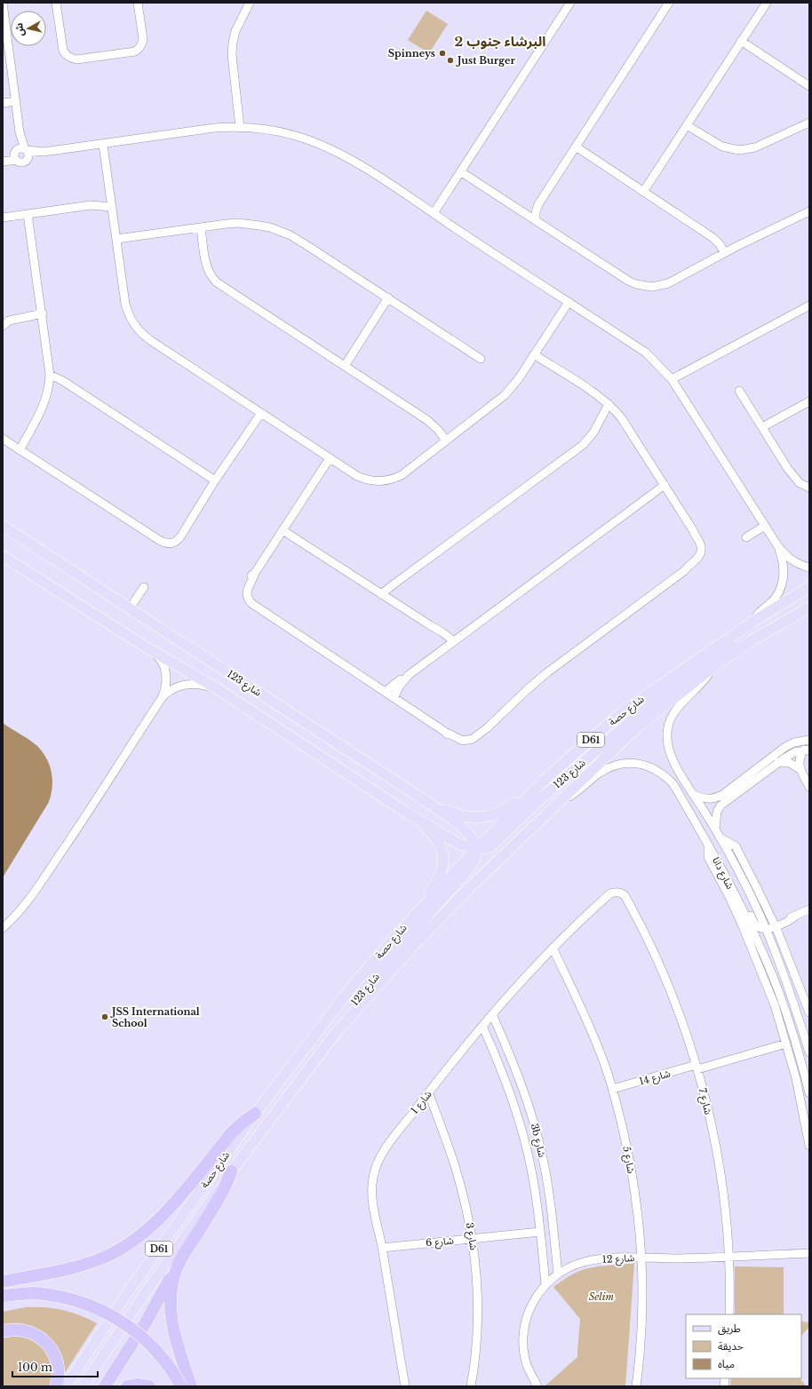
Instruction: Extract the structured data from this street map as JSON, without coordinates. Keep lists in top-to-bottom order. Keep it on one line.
{"streets":{"main road":["شارع 123","شارع حصة","D61"],"street":["شارع دانا","شارع 14","شارع 7","شارع 1","3b شارع","شارع 5","شارع 3","شارع 6","شارع 12"]},"crossings":[["شارع 123","شارع حصة"],["شارع حصة","شارع دانا"],["شارع 14","شارع 7"],["شارع 14","شارع 5"],["شارع 7","شارع 1"],["شارع 7","شارع 12"],["شارع 1","3b شارع"],["شارع 1","شارع 5"],["شارع 1","شارع 3"],["شارع 1","شارع 6"],["3b شارع","شارع 6"],["3b شارع","شارع 12"],["شارع 5","شارع 12"],["شارع 3","شارع 6"]],"districts":["البرشاء جنوب 2"],"parks":["Selim"],"places":["Spinneys","Just Burger","JSS International School"],"legend":["طريق","حديقة","مياه"],"scale_bar":"100 m","north":"left"}
